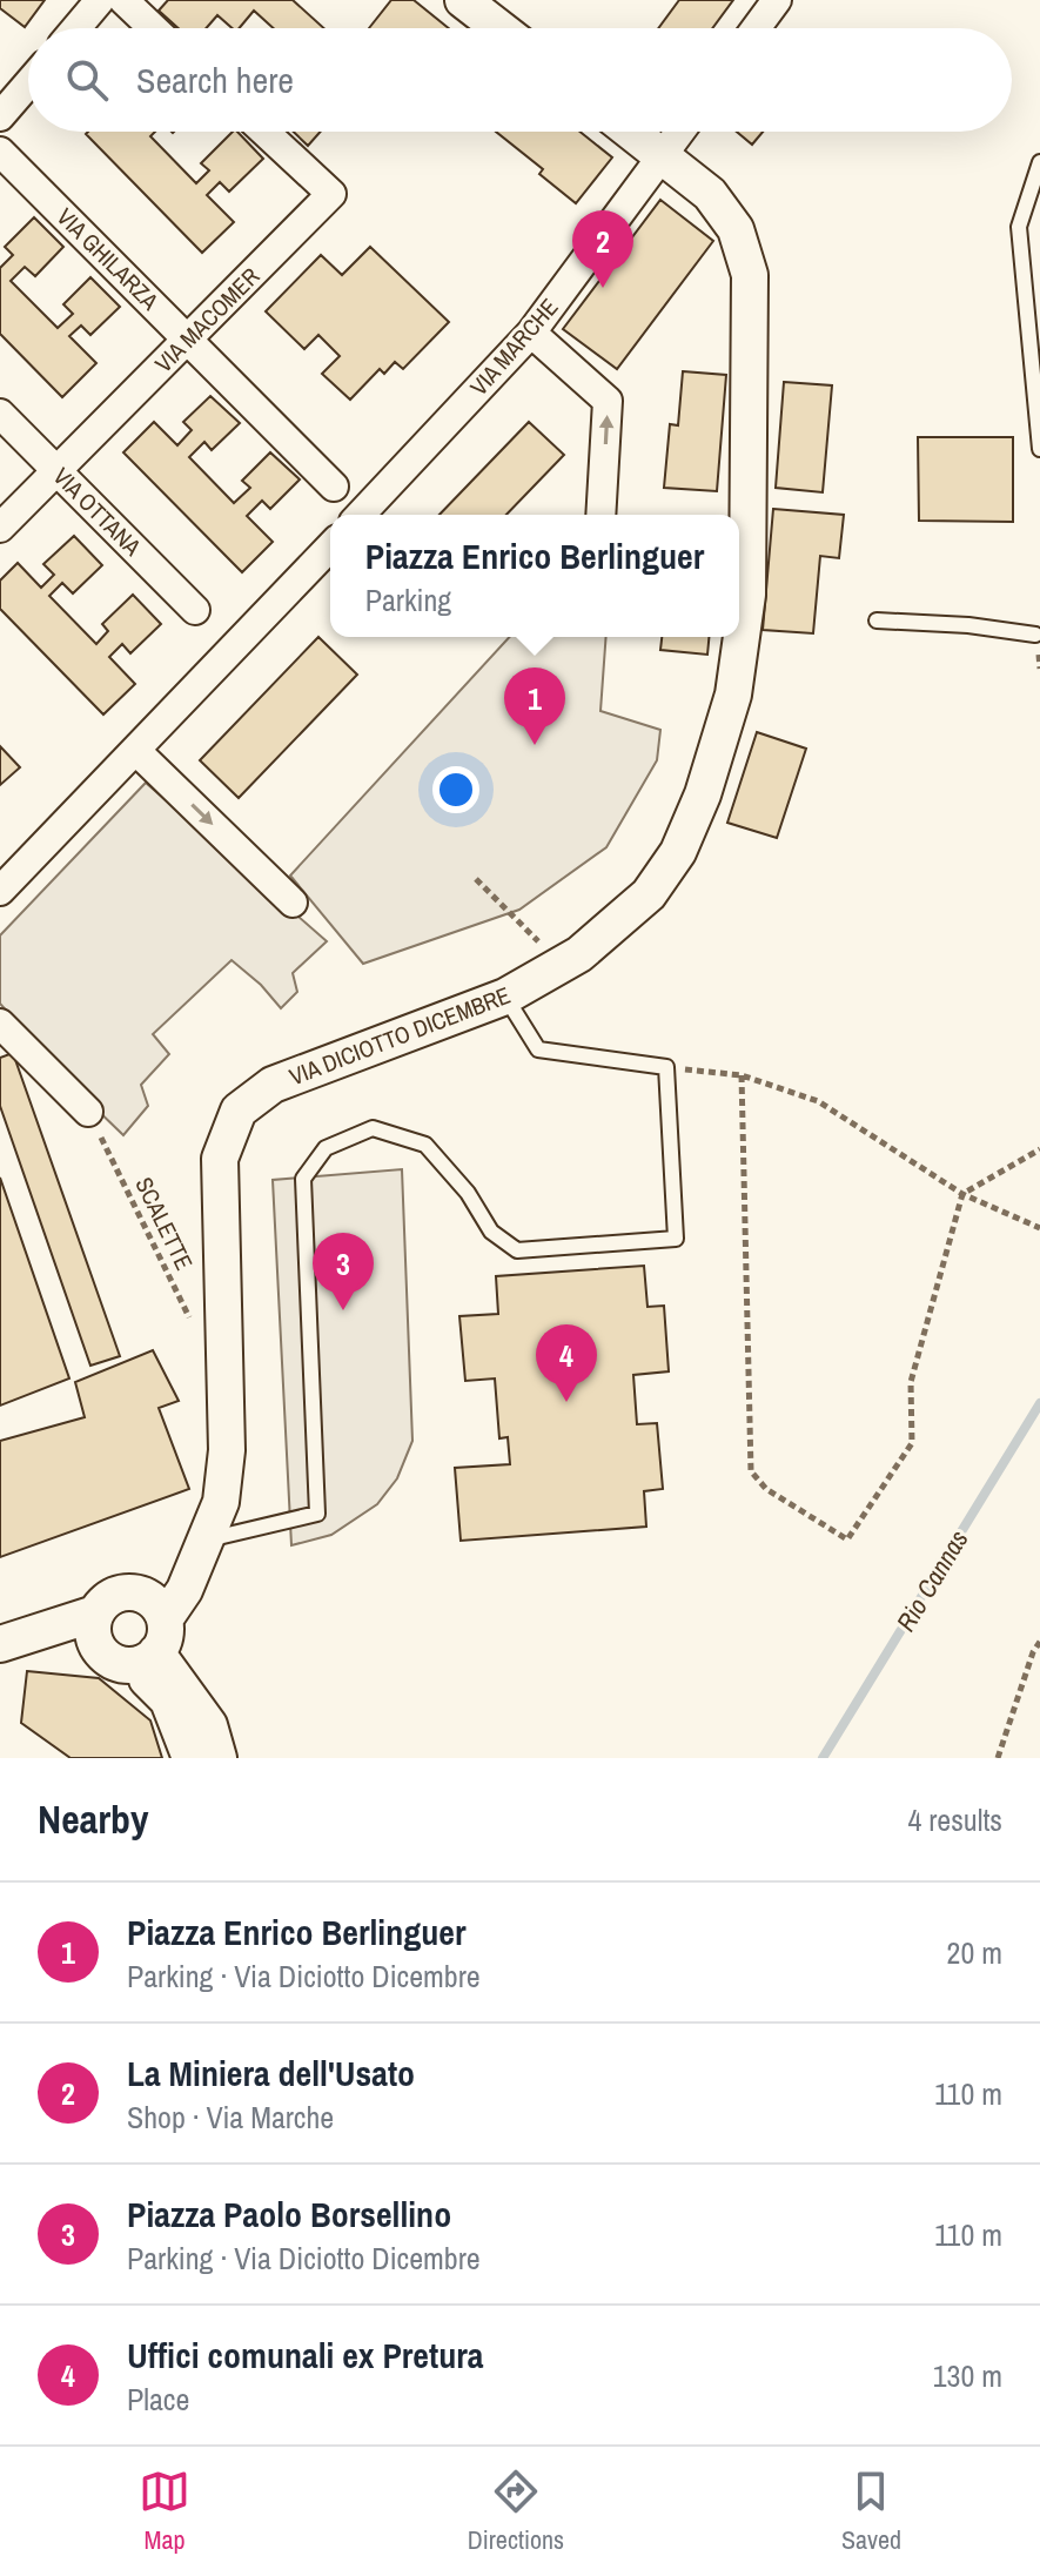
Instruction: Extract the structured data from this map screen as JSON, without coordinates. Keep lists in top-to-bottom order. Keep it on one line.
{"streets":{"street":["VIA GHILARZA","VIA MACOMER","VIA MARCHE","VIA OTTANA","VIA DICIOTTO DICEMBRE"],"path":["SCALETTE"]},"crossings":[["VIA GHILARZA","VIA MACOMER"],["VIA MACOMER","VIA OTTANA"],["VIA MARCHE","VIA DICIOTTO DICEMBRE"],["VIA DICIOTTO DICEMBRE","SCALETTE"]],"water":["Rio Cannas"],"page":{"search":"Search here","pins":["2","1","3","4"],"popup":["Piazza Enrico Berlinguer","Parking"],"heading":["Nearby","4 results"],"list":[{"mark":"1","name":"Piazza Enrico Berlinguer","note":"Parking · Via Diciotto Dicembre","value":"20 m"},{"mark":"2","name":"La Miniera dell'Usato","note":"Shop · Via Marche","value":"110 m"},{"mark":"3","name":"Piazza Paolo Borsellino","note":"Parking · Via Diciotto Dicembre","value":"110 m"},{"mark":"4","name":"Uffici comunali ex Pretura","note":"Place","value":"130 m"}],"nav":["Map","Directions","Saved"]}}
